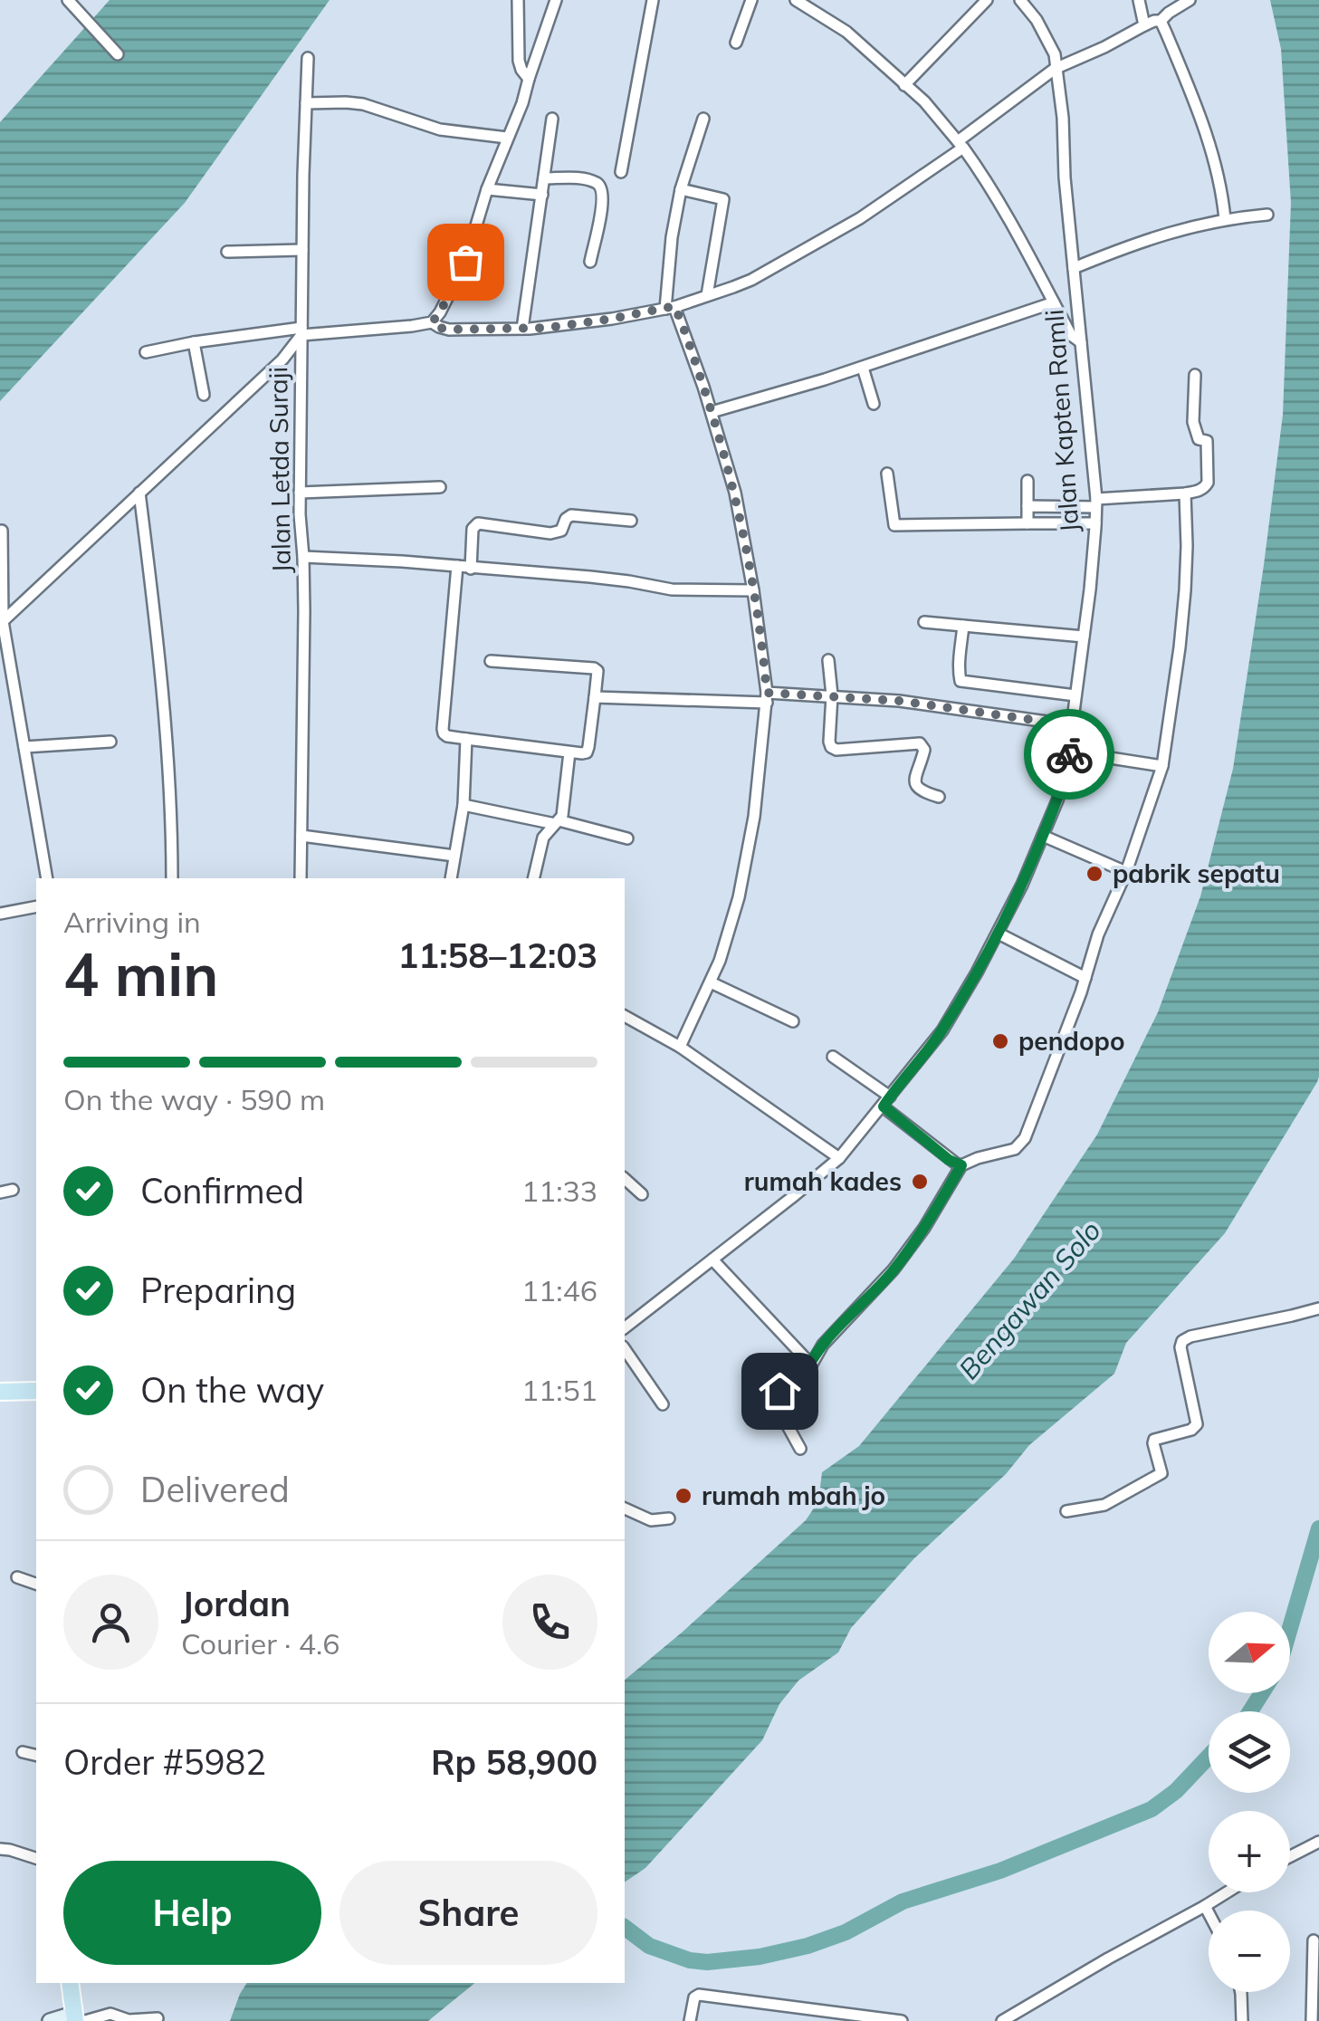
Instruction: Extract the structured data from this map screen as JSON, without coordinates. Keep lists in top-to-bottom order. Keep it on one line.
{"streets":{"street":["Jalan Kapten Ramli","Jalan Letda Suraji"]},"water":["Bengawan Solo"],"places":["pabrik sepatu","pendopo","rumah kades","rumah mbah jo"],"north":"right","page":{"heading":["4 min","Arriving in","11:58–12:03"],"panel":["Jordan","Courier · 4.6","Order #5982","Rp 58,900"],"bar":"On the way · 590 m","list":[["Confirmed","11:33"],["Preparing","11:46"],["On the way","11:51"],"Delivered"],"map_buttons":["+","−"],"buttons":["Help","Share"]}}
